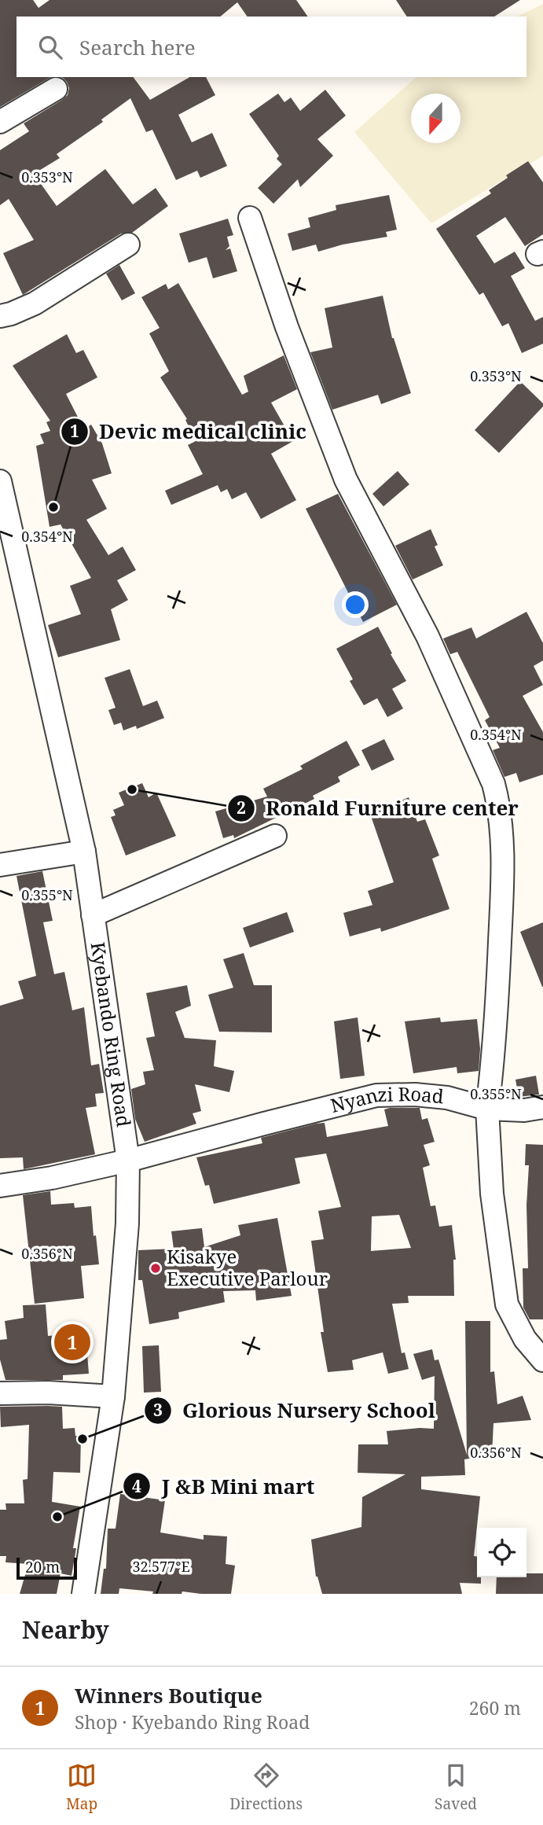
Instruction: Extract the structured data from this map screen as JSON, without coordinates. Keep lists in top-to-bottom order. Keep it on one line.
{"streets":{"street":["Kyebando Ring Road","Nyanzi Road"]},"crossings":[["Kyebando Ring Road","Nyanzi Road"]],"places":["Devic medical clinic","Ronald Furniture center","Kisakye Executive Parlour","Glorious Nursery School","J &B Mini mart"],"scale_bar":"20 m","north":"bottom","page":{"search":"Search here","pins":"1","scale":"20 m","heading":"Nearby","list":[{"mark":"1","name":"Winners Boutique","note":"Shop · Kyebando Ring Road","value":"260 m"}],"nav":["Map","Directions","Saved"]},"coordinates":["0.353°N","0.354°N","0.355°N","0.356°N","32.577°E"]}
